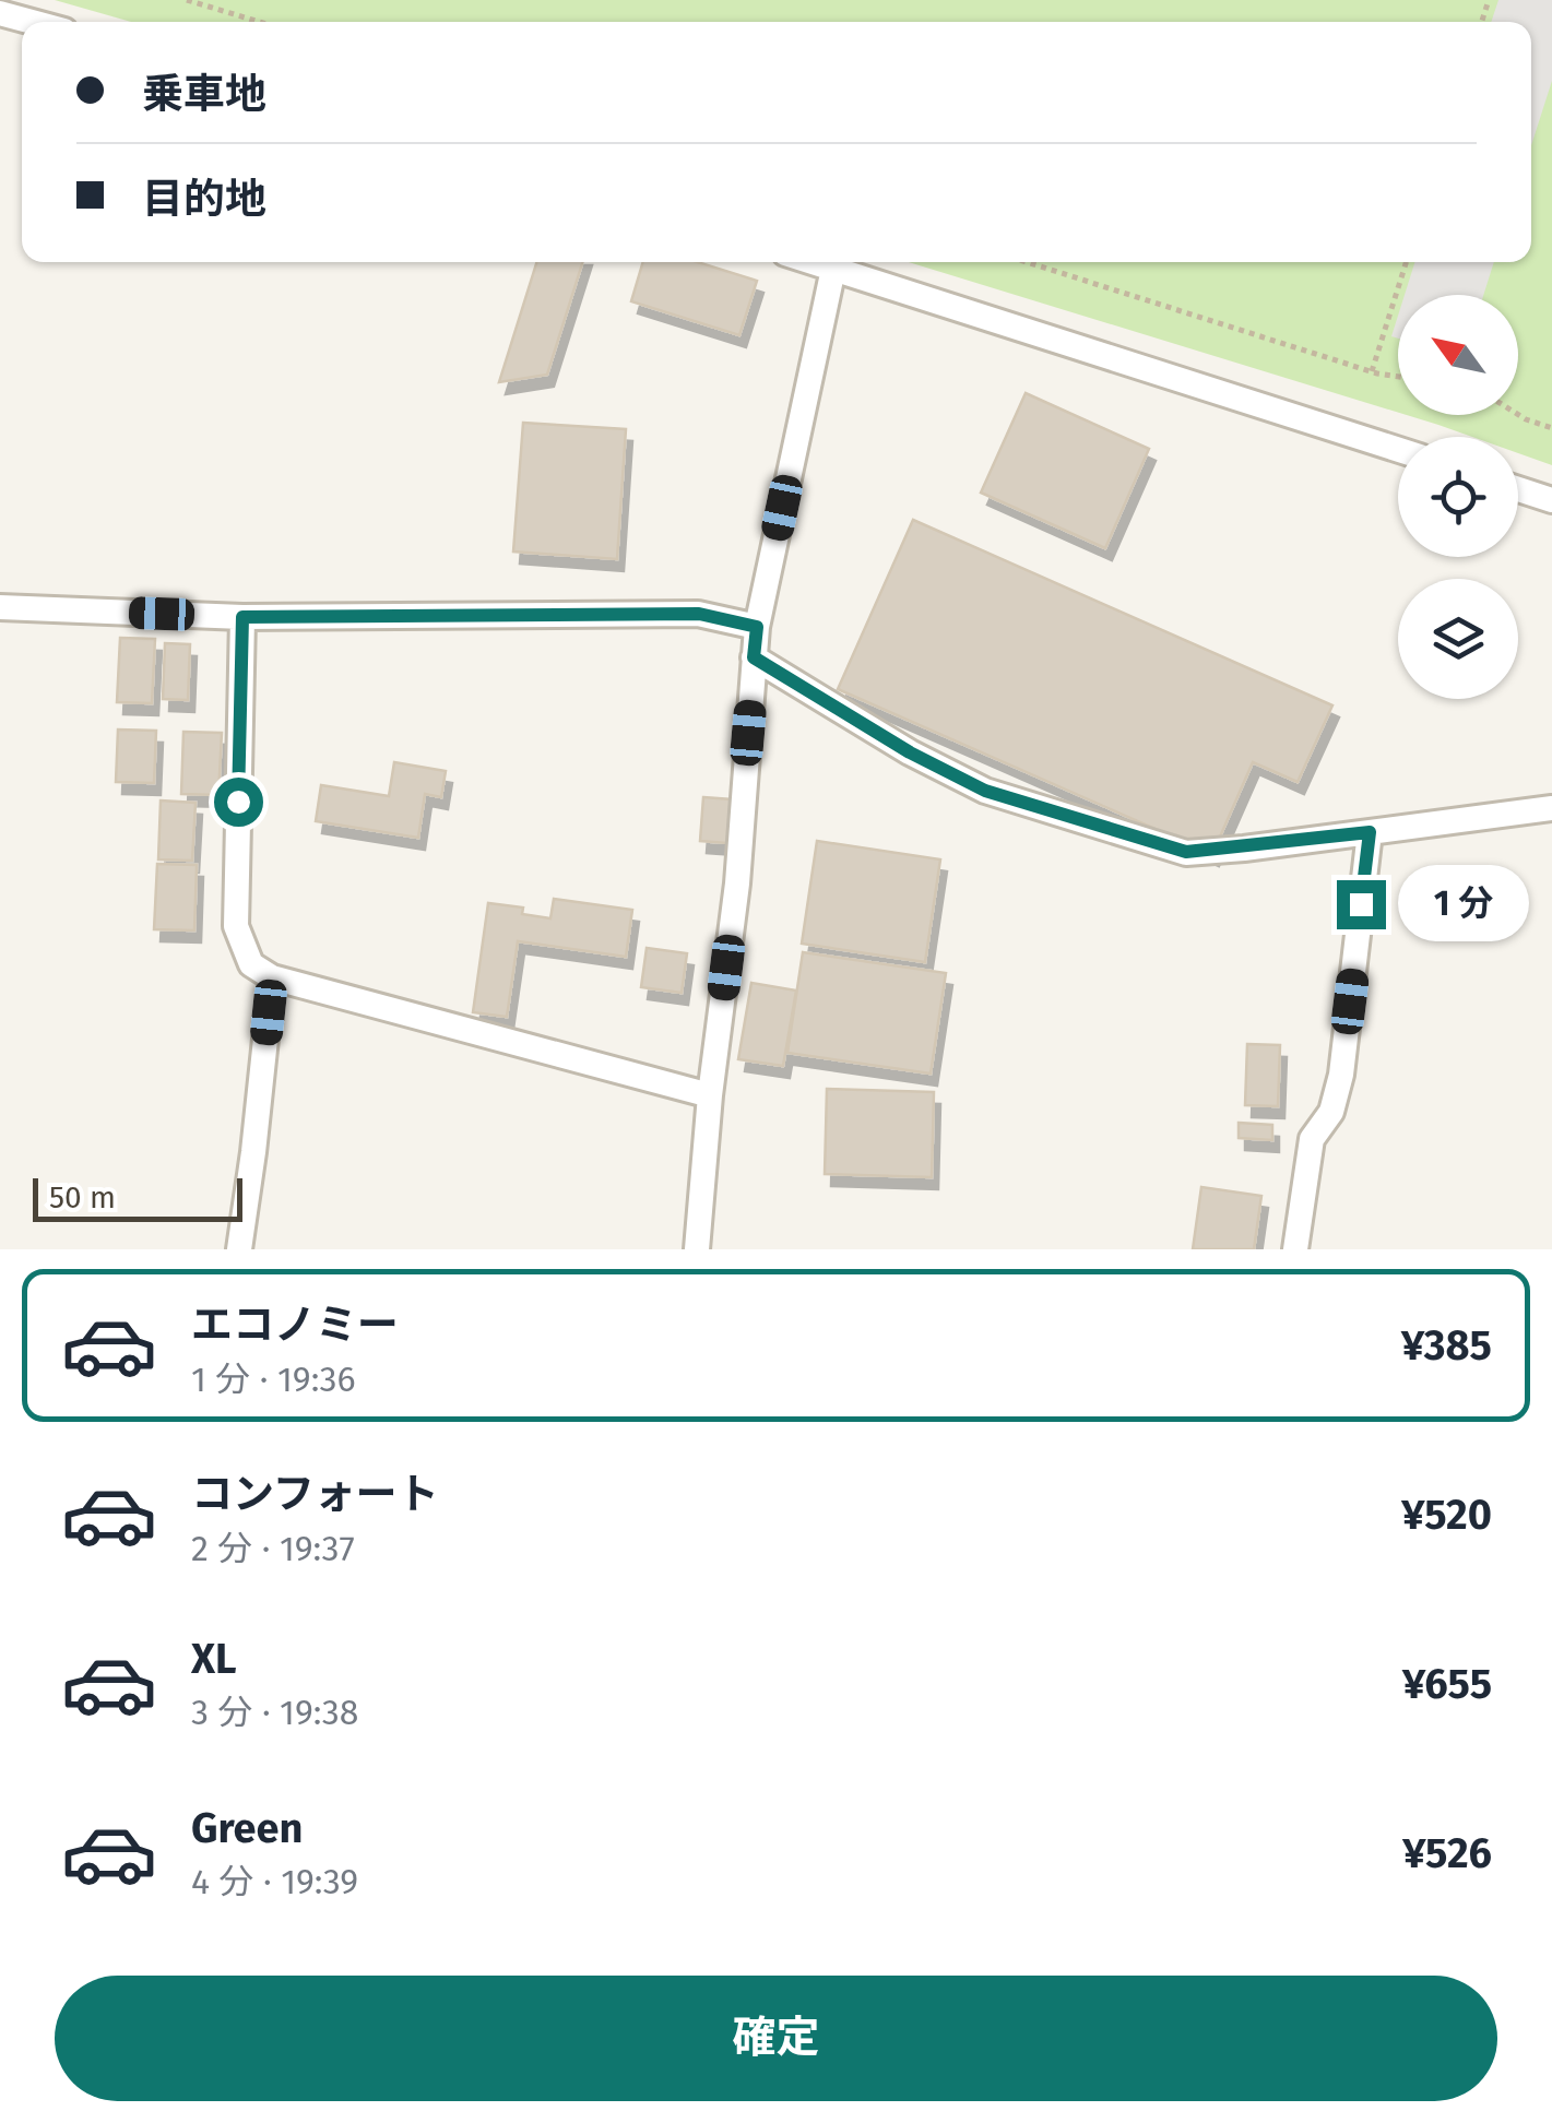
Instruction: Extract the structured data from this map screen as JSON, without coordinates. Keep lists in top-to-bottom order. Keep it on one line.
{"scale_bar":"50 m","north":"top left","page":{"banner":["乗車地","目的地"],"bubble":"1 分","scale":"50 m","list":[{"name":"エコノミー","note":"1 分 · 19:36","value":"¥385"},{"name":"コンフォート","note":"2 分 · 19:37","value":"¥520"},{"name":"XL","note":"3 分 · 19:38","value":"¥655"},{"name":"Green","note":"4 分 · 19:39","value":"¥526"}],"buttons":"確定"}}
